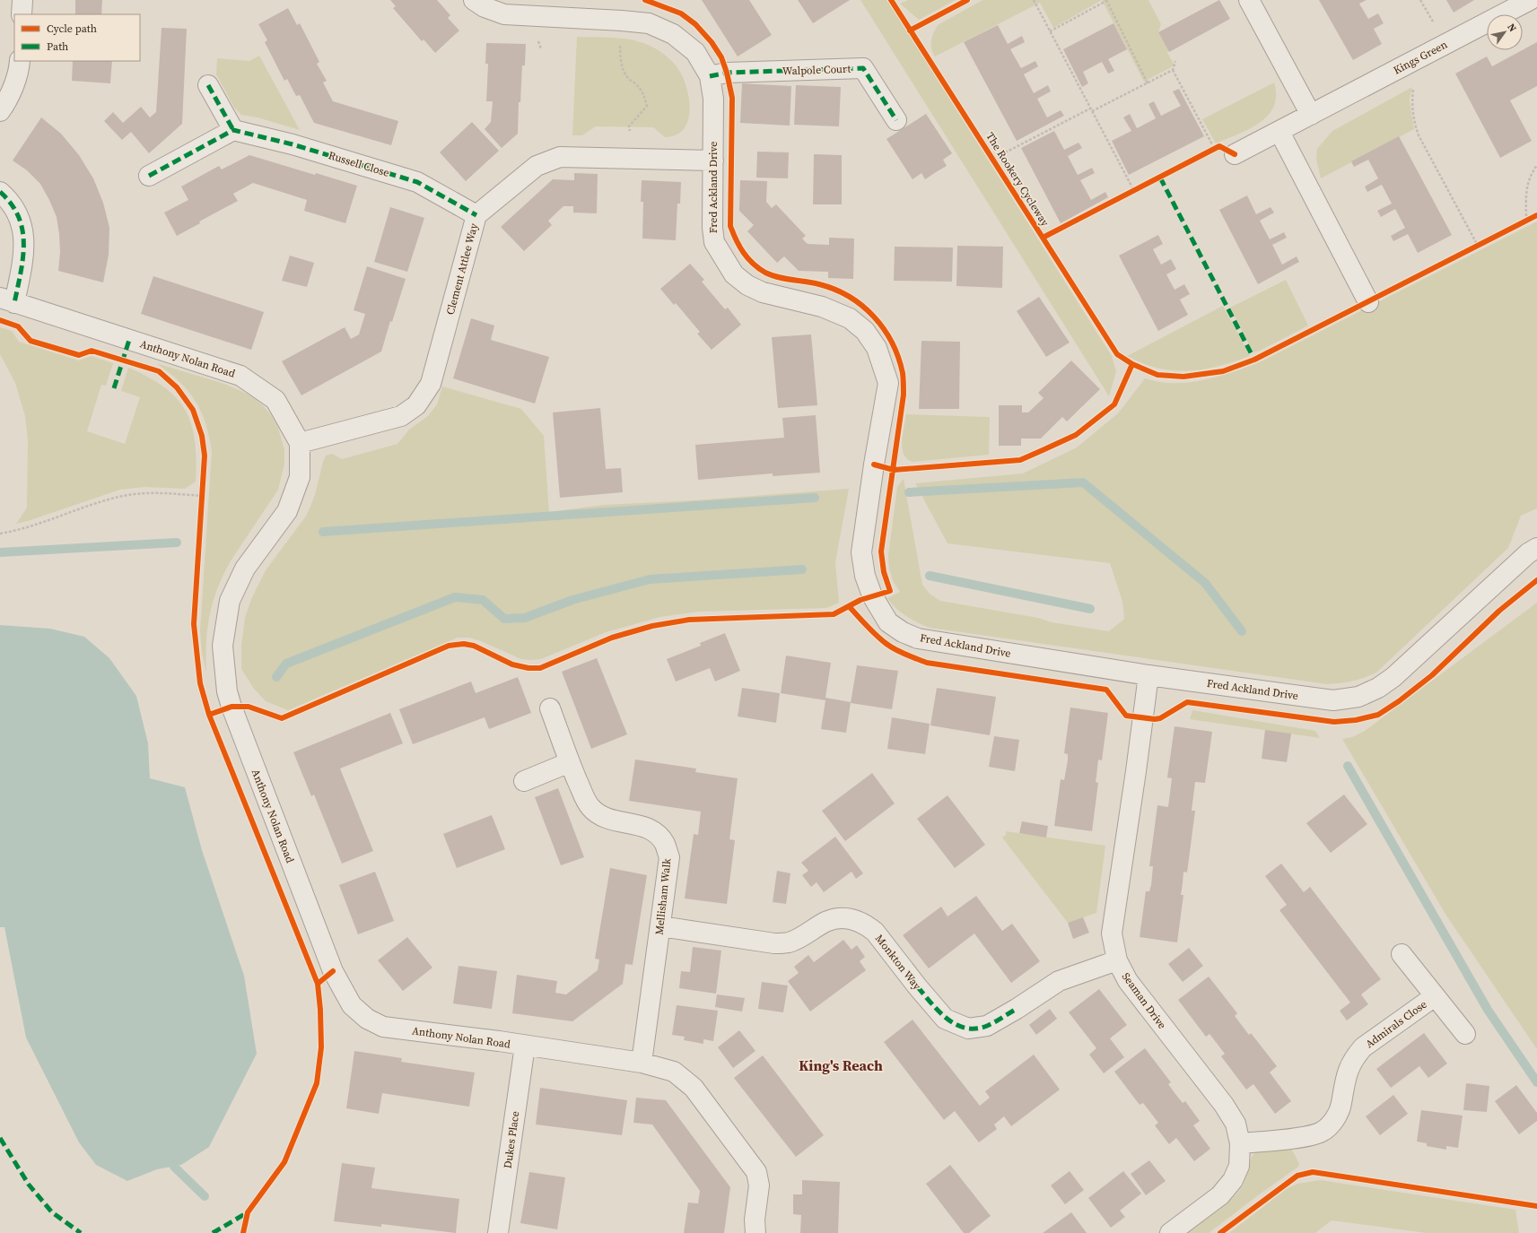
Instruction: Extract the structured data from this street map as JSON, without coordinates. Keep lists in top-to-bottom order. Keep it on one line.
{"streets":{"street":["Kings Green","Walpole Court","Russell Close","Fred Ackland Drive","Clement Attlee Way","Anthony Nolan Road","Mellisham Walk","Monkton Way","Seaman Drive","Admirals Close","Dukes Place"],"cycle path":["The Rookery Cycleway"]},"crossings":[["Walpole Court","Fred Ackland Drive"],["Russell Close","Clement Attlee Way"],["Fred Ackland Drive","Clement Attlee Way"],["Fred Ackland Drive","Seaman Drive"],["Clement Attlee Way","Anthony Nolan Road"],["Anthony Nolan Road","Mellisham Walk"],["Anthony Nolan Road","Dukes Place"],["Mellisham Walk","Monkton Way"],["Monkton Way","Seaman Drive"],["Seaman Drive","Admirals Close"]],"districts":["King's Reach"],"legend":["Cycle path","Path"],"north":"top right"}
